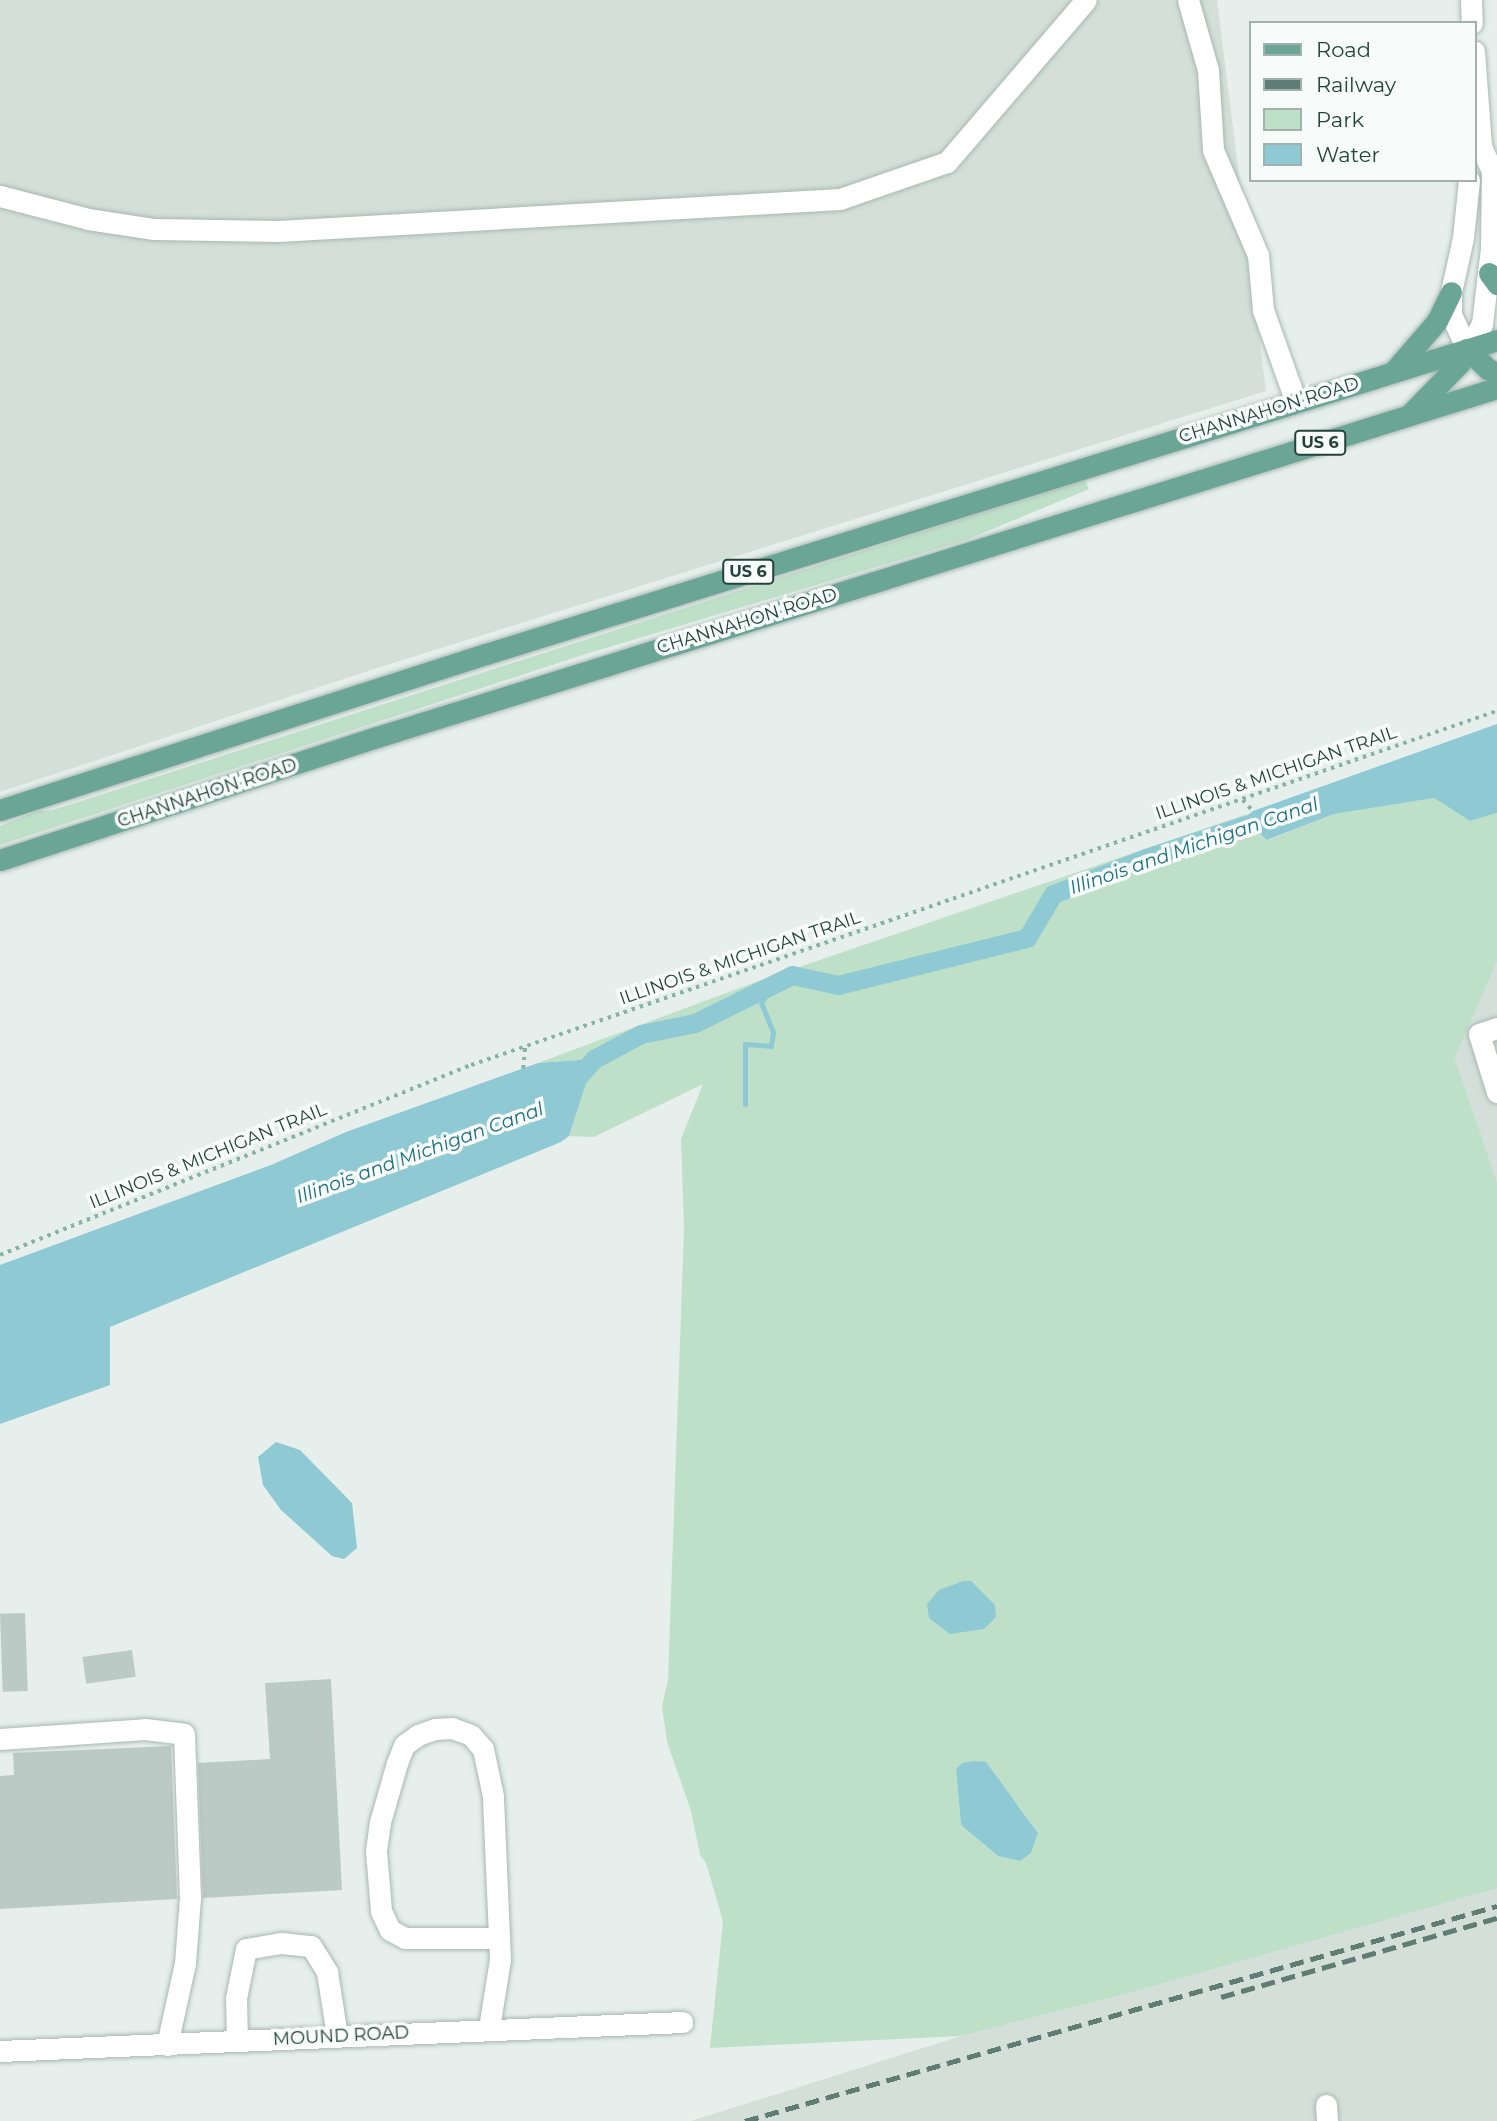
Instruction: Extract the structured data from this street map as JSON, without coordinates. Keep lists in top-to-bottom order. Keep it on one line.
{"streets":{"main road":["CHANNAHON ROAD","US 6"],"street":["MOUND ROAD"],"path":["ILLINOIS & MICHIGAN TRAIL"]},"water":["Illinois and Michigan Canal"],"legend":["Road","Railway","Park","Water"]}
